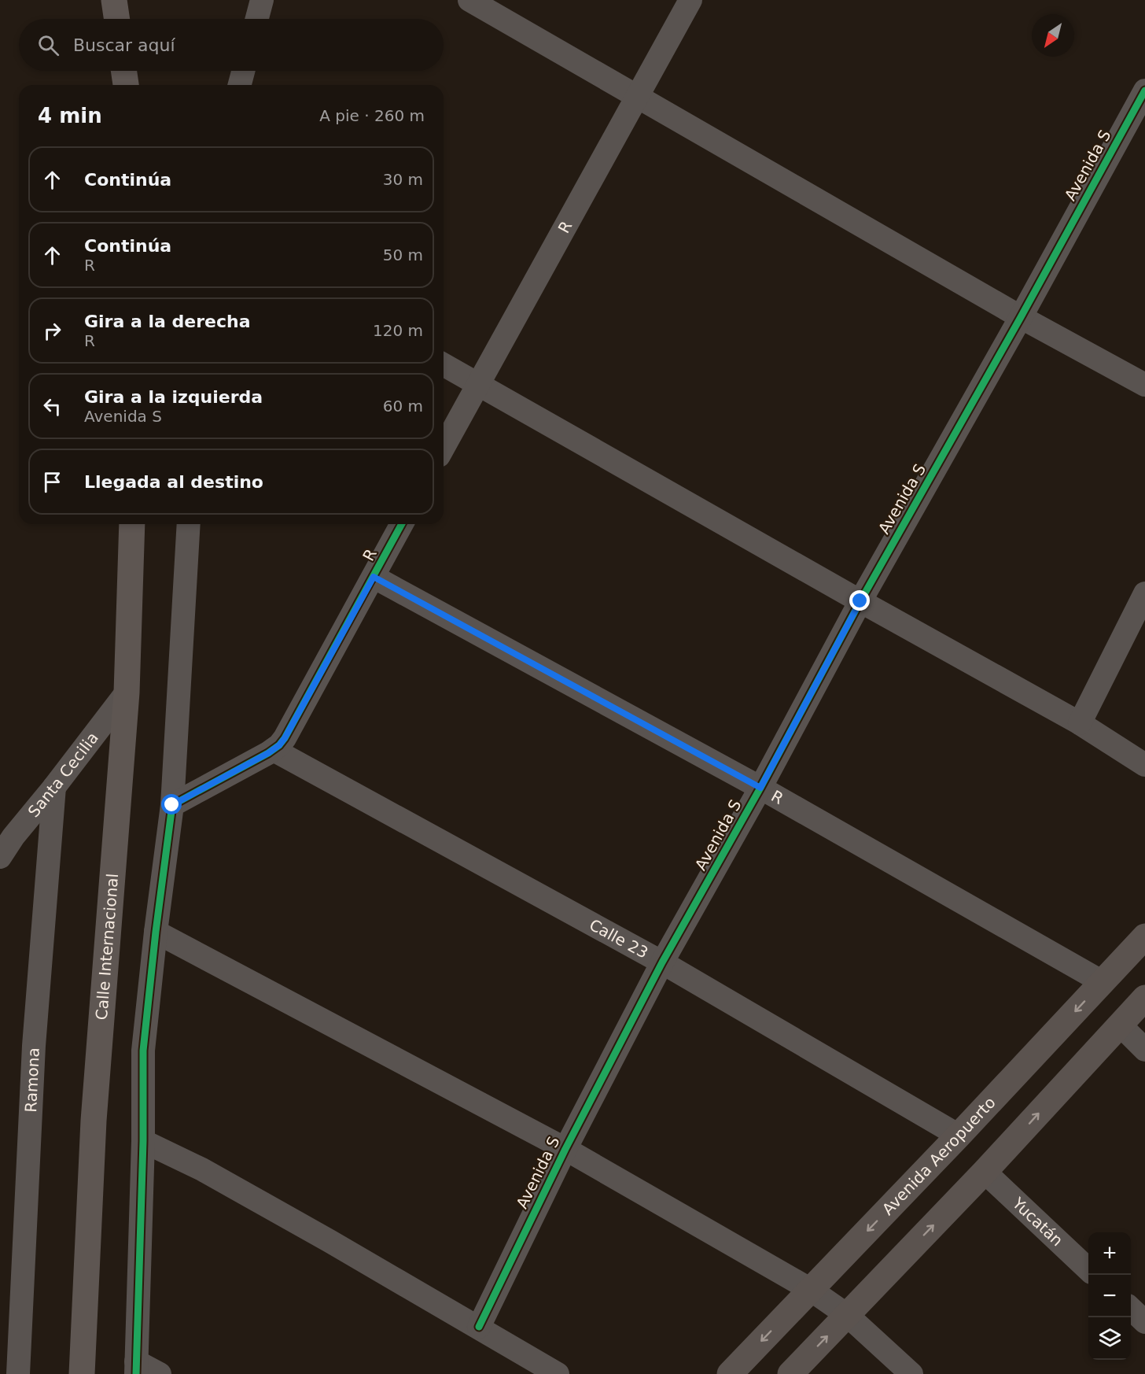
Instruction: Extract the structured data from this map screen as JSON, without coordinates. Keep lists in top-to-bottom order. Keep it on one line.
{"streets":{"highway":["Calle Internacional"],"main road":["Avenida Aeropuerto"],"street":["Avenida S","R","Santa Cecilia","Calle 23","Ramona","Yucatán"]},"crossings":[["Avenida S","R"],["Avenida S","Calle 23"],["R","Calle 23"],["R","Avenida Aeropuerto"],["Santa Cecilia","Calle Internacional"],["Santa Cecilia","Ramona"],["Calle 23","Avenida Aeropuerto"]],"north":"bottom left","page":{"search":"Buscar aquí","heading":["4 min","A pie · 260 m"],"list":[["Continúa","30 m"],["Continúa","R","50 m"],["Gira a la derecha","R","120 m"],["Gira a la izquierda","Avenida S","60 m"],"Llegada al destino"],"map_buttons":["+","−"]}}
